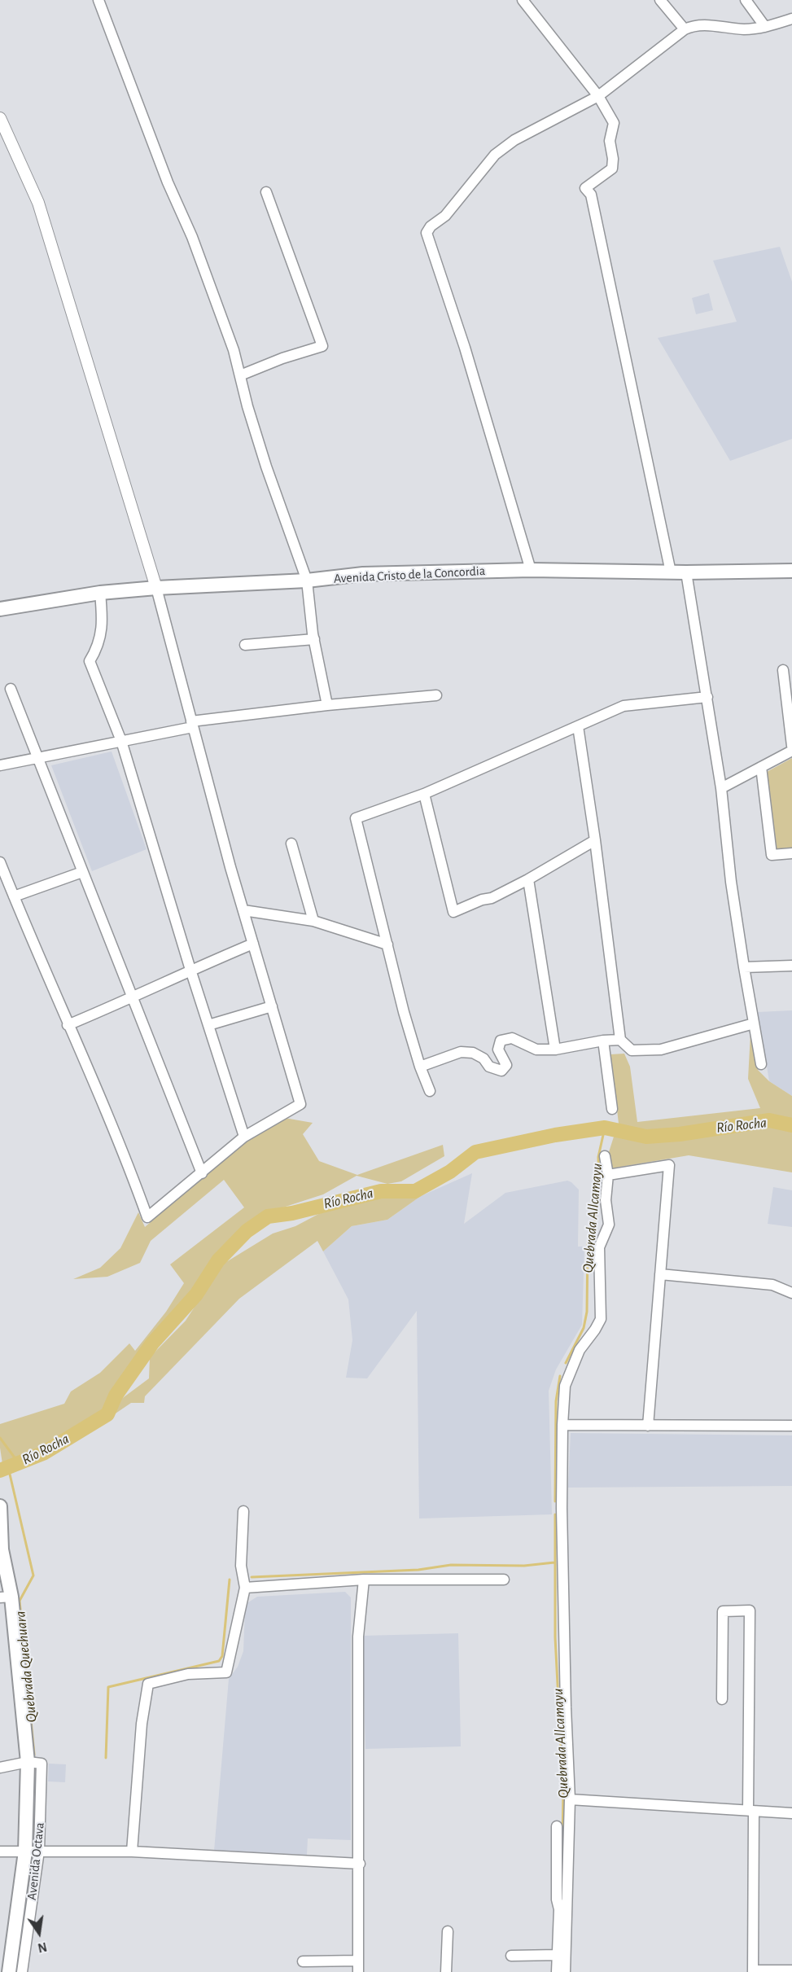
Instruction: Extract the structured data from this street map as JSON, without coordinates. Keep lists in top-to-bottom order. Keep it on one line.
{"streets":{"main road":["Avenida Cristo de la Concordia","Avenida Octava"]},"water":["Río Rocha","Quebrada Allcamayu","Quebrada Quechuara"],"north":"bottom"}
